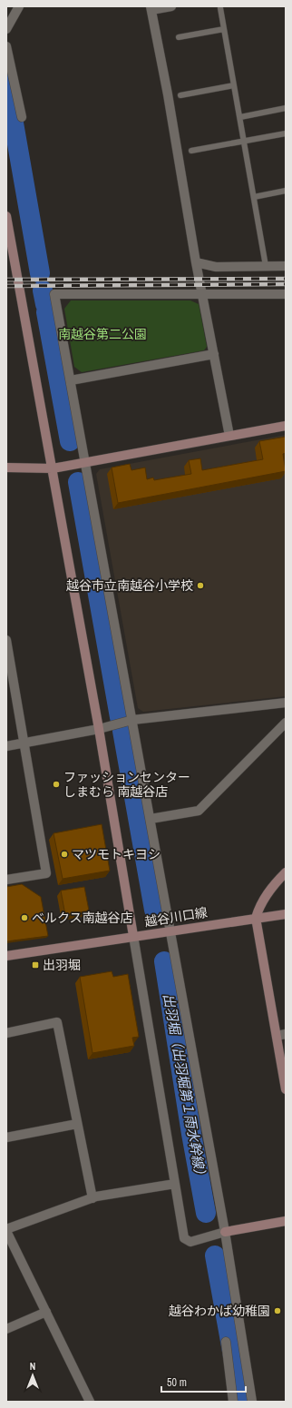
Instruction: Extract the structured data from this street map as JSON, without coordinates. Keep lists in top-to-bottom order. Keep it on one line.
{"streets":{"street":["越谷川口線"]},"water":["出羽堀（出羽堀第１雨水幹線）"],"parks":["南越谷第二公園"],"places":{"other":["越谷市立南越谷小学校","ファッションセンター しまむら 南越谷店","マツモトキヨシ","ベルクス南越谷店","越谷わかば幼稚園"],"transit":["出羽堀"]},"scale_bar":"50 m","north":"top"}
